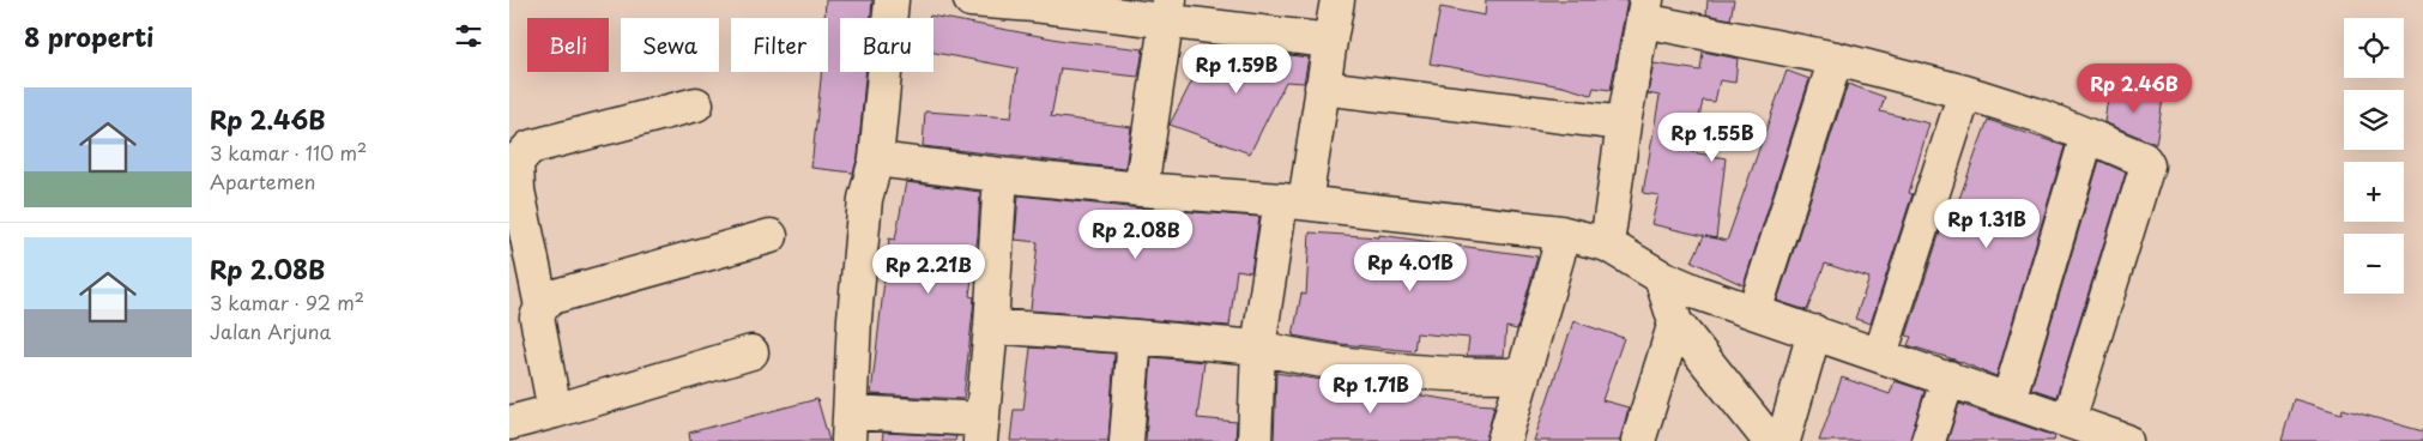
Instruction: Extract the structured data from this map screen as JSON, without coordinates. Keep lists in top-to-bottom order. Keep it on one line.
{"page":{"heading":"8 properti","map_buttons":["+","−"],"chip":["Beli","Sewa","Filter","Baru"],"price":["Rp 1.59B","Rp 2.46B","Rp 1.55B","Rp 1.31B","Rp 2.08B","Rp 4.01B","Rp 2.21B","Rp 1.71B"],"list":[{"name":"Rp 2.46B","note":"3 kamar · 110 m² · Apartemen"},{"name":"Rp 2.08B","note":"3 kamar · 92 m² · Jalan Arjuna"}]}}
